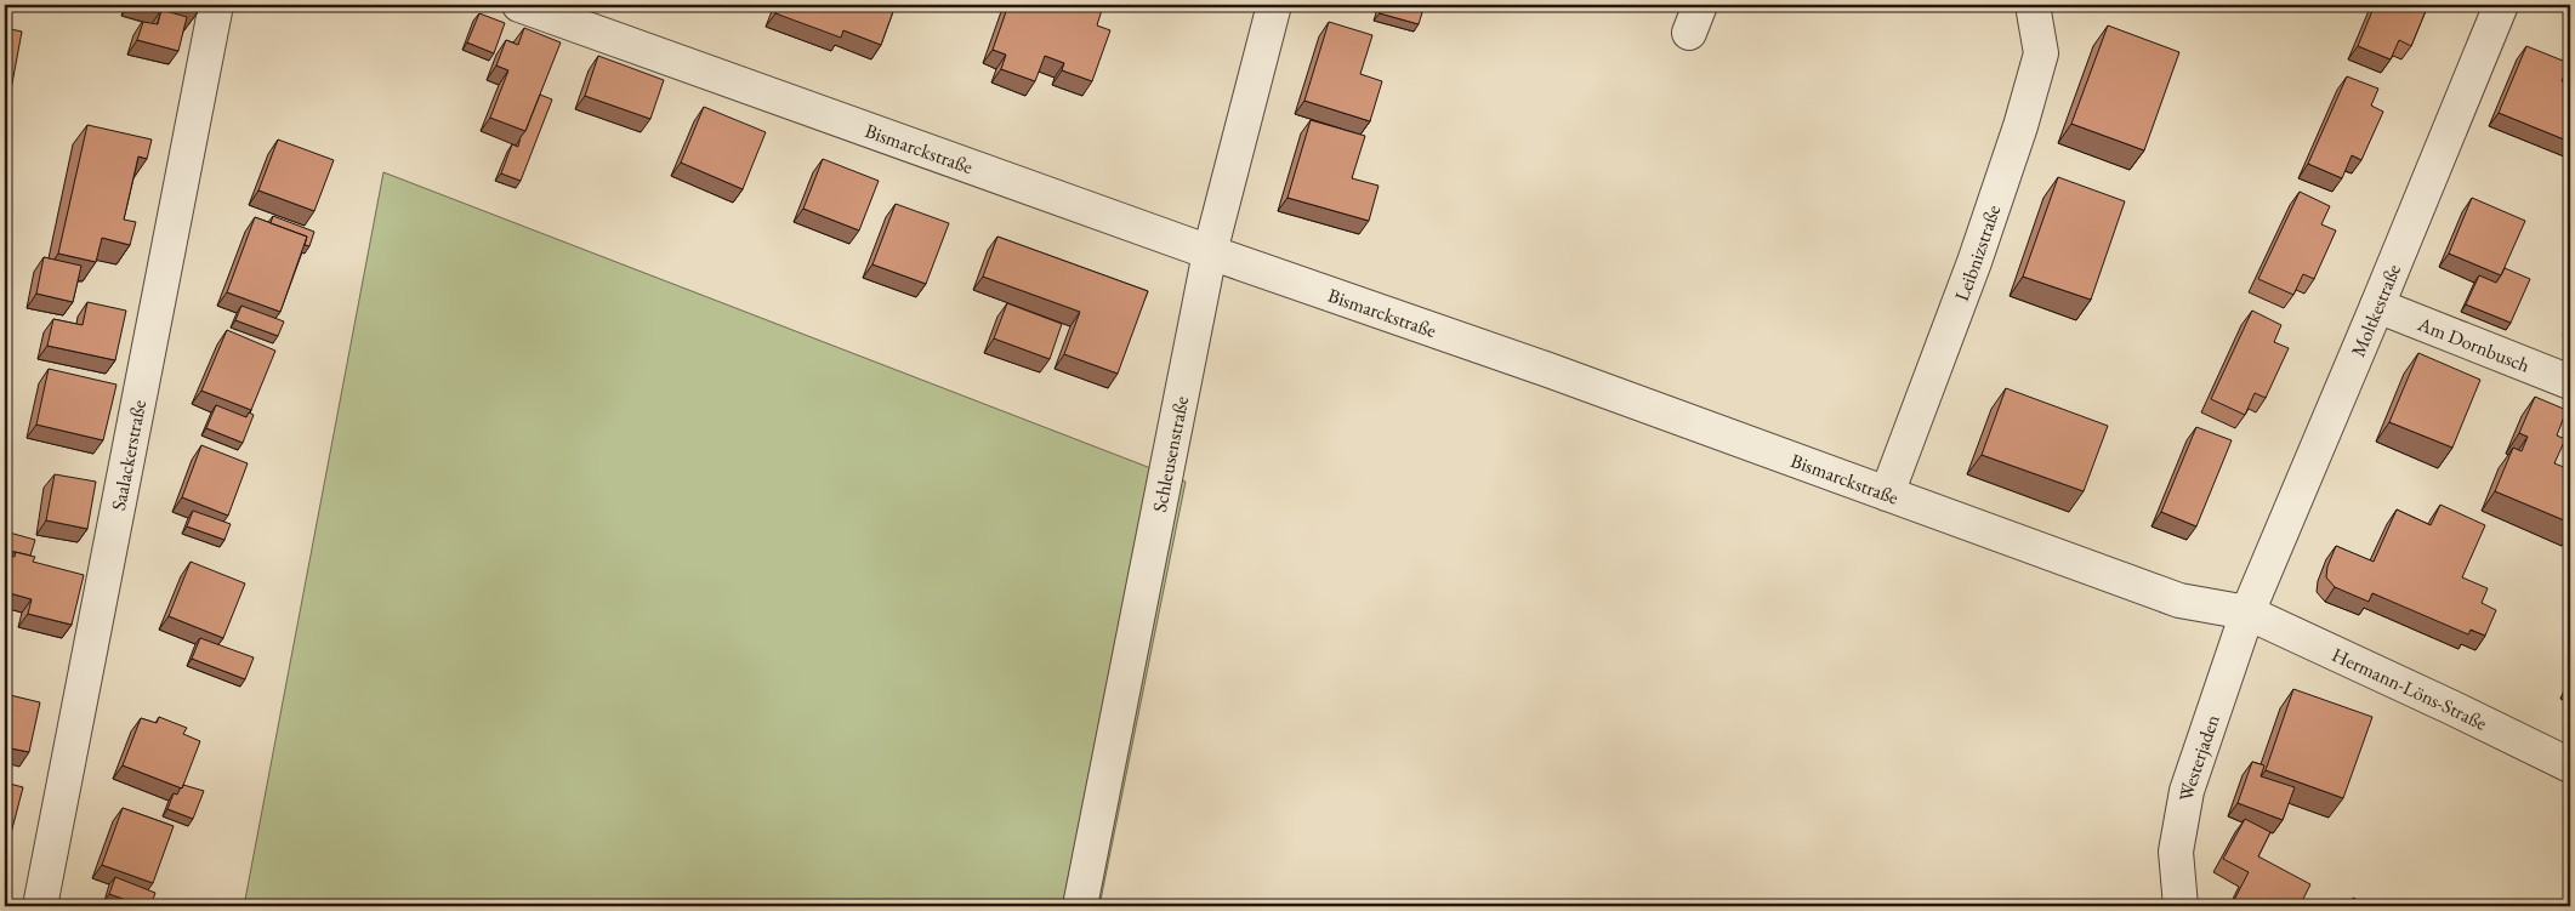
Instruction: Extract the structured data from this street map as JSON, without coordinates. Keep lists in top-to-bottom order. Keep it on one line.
{"streets":{"street":["Bismarckstraße","Leibnizstraße","Moltkestraße","Am Dornbusch","Schleusenstraße","Saalackerstraße","Hermann-Löns-Straße","Westerjaden"]},"crossings":[["Bismarckstraße","Leibnizstraße"],["Bismarckstraße","Moltkestraße"],["Bismarckstraße","Schleusenstraße"],["Bismarckstraße","Hermann-Löns-Straße"],["Bismarckstraße","Westerjaden"],["Moltkestraße","Am Dornbusch"],["Moltkestraße","Hermann-Löns-Straße"],["Moltkestraße","Westerjaden"],["Hermann-Löns-Straße","Westerjaden"]]}
